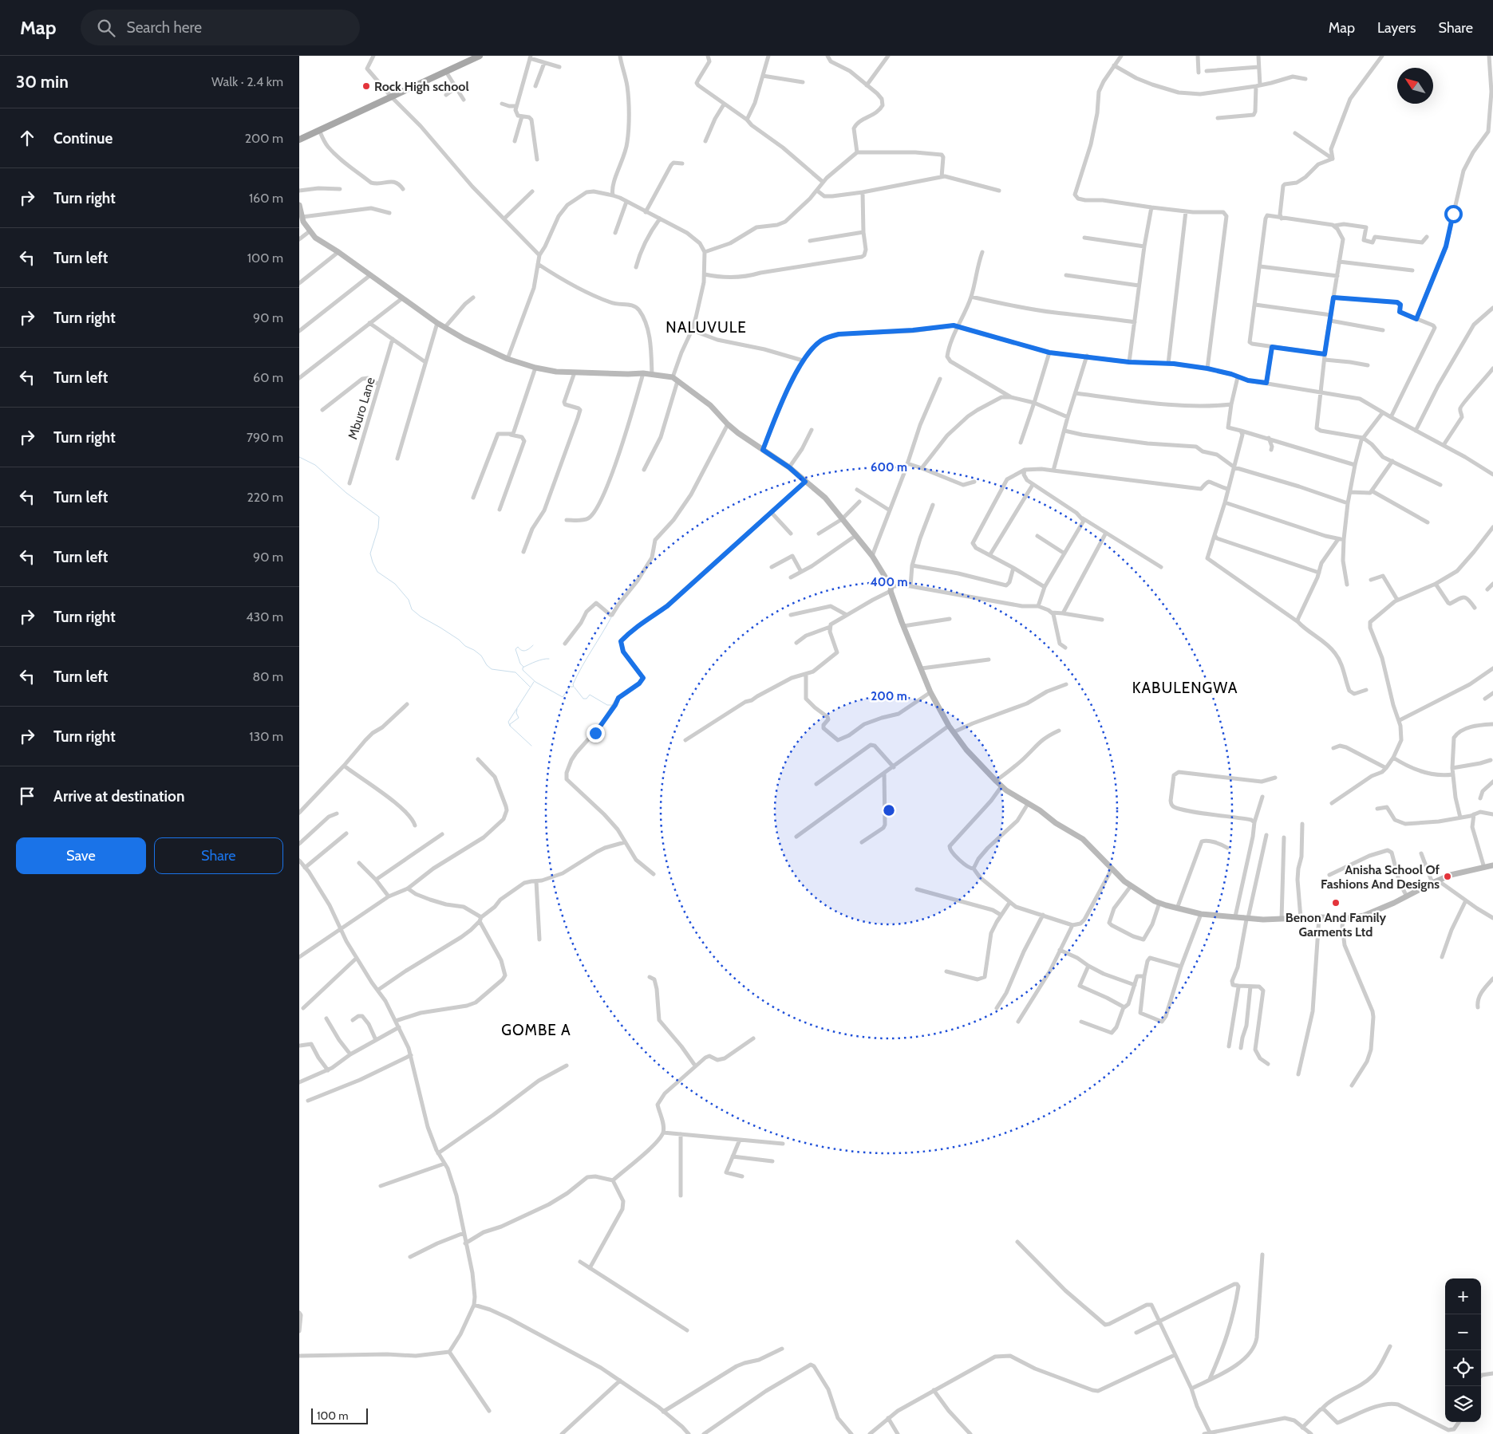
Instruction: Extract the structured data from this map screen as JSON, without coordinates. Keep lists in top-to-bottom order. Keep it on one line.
{"streets":{"street":["Mburo Lane"]},"districts":["NALUVULE","KABULENGWA","GOMBE A"],"places":["Rock High school","Anisha School Of Fashions And Designs","Benon And Family Garments Ltd"],"scale_bar":"100 m","north":"top left","page":{"header":"Map","search":"Search here","nav":["Map","Layers","Share"],"heading":["30 min","Walk · 2.4 km"],"list":[["Continue","200 m"],["Turn right","160 m"],["Turn left","100 m"],["Turn right","90 m"],["Turn left","60 m"],["Turn right","790 m"],["Turn left","220 m"],["Turn left","90 m"],["Turn right","430 m"],["Turn left","80 m"],["Turn right","130 m"],"Arrive at destination"],"buttons":["Save","Share"],"map_buttons":["+","−"],"scale":"100 m"},"rings":["600 m","400 m","200 m"]}
